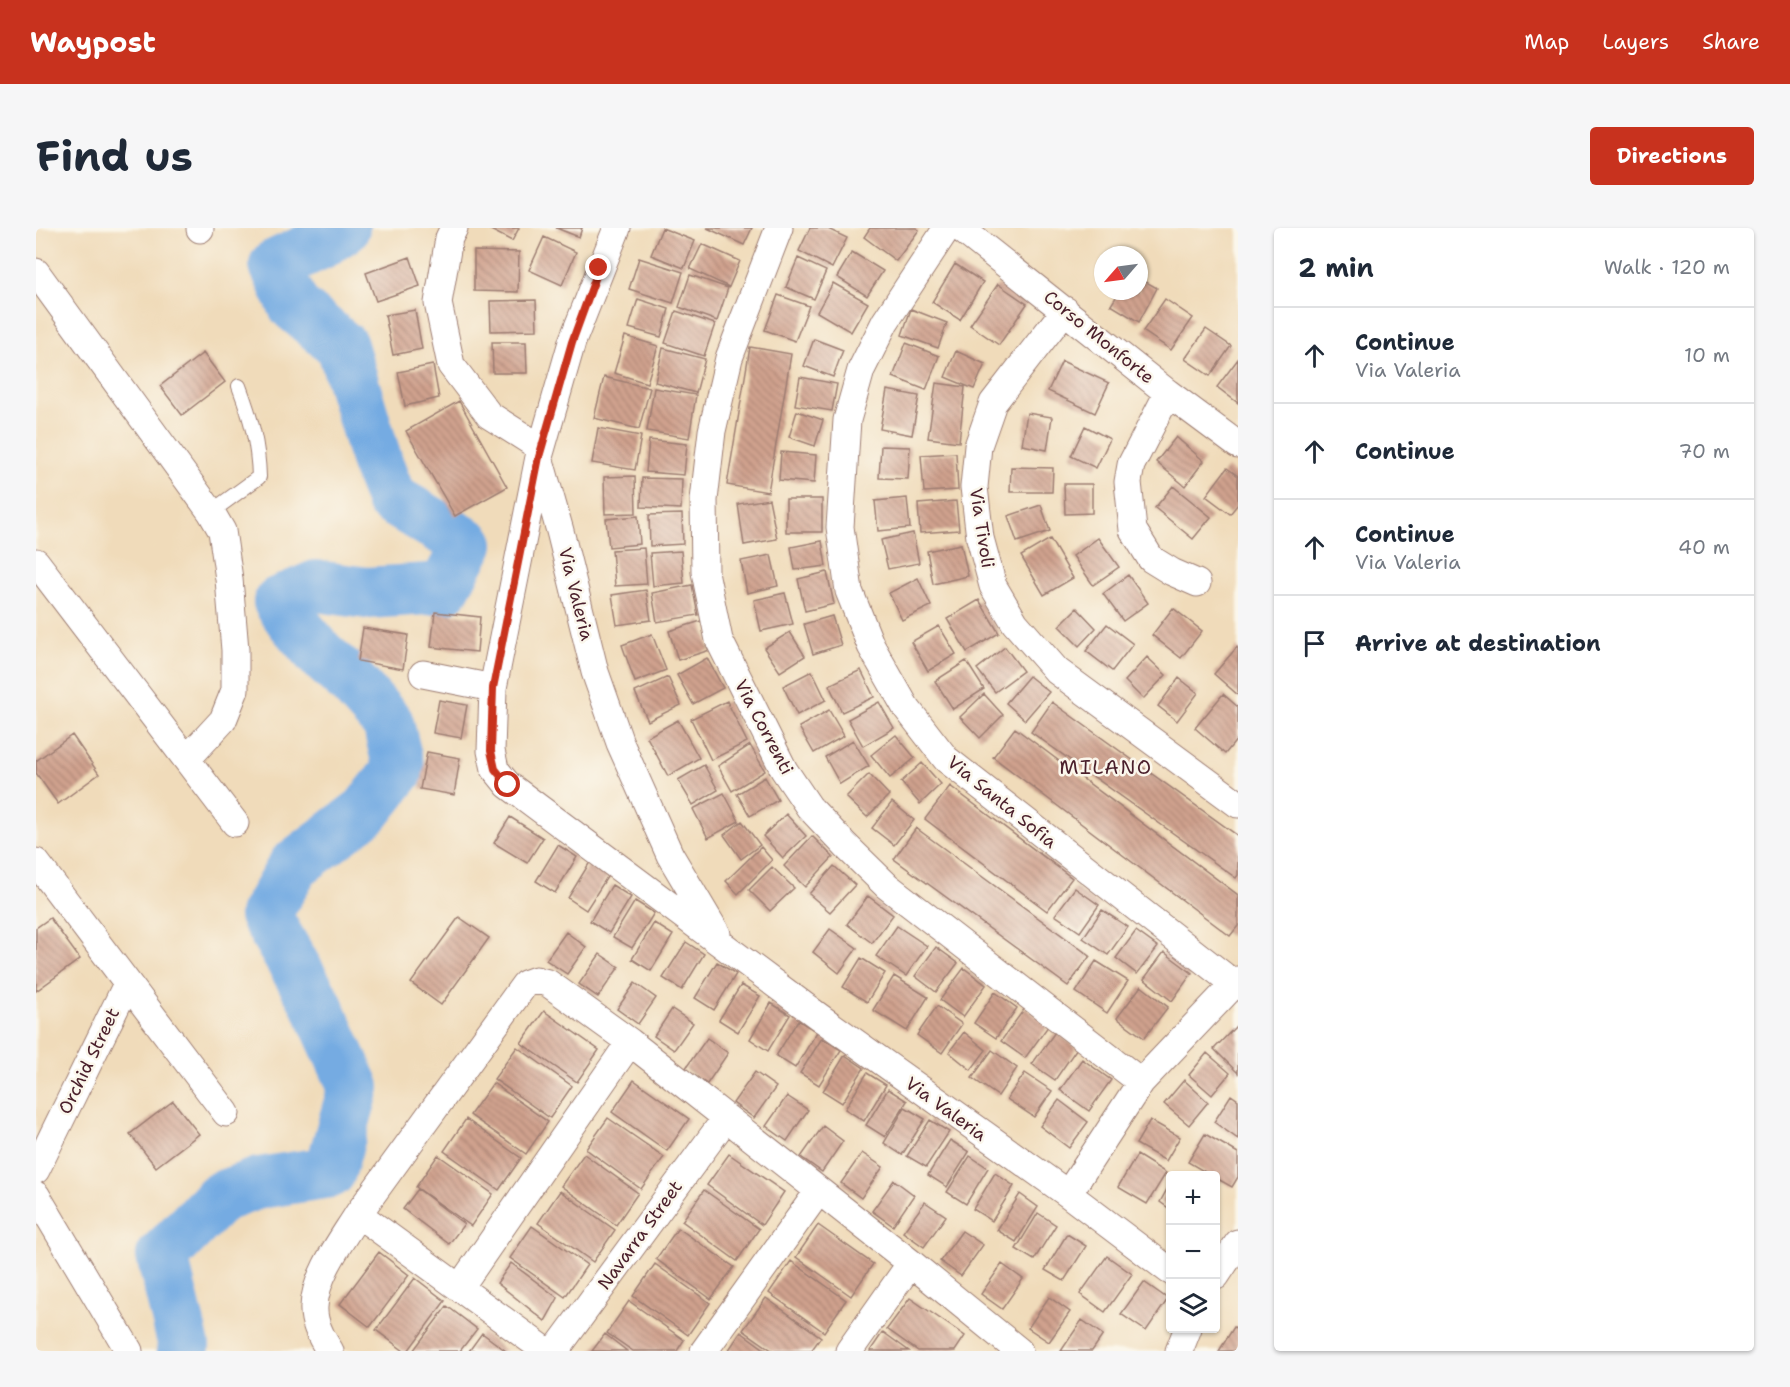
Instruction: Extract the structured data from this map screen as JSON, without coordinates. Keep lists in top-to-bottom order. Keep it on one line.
{"streets":{"street":["Corso Monforte","Via Tivoli","Via Valeria","Via Correnti","Via Santa Sofia","Orchid Street","Navarra Street"]},"crossings":[["Corso Monforte","Via Tivoli"]],"districts":["MILANO"],"north":"bottom left","page":{"header":"Waypost","nav":["Map","Layers","Share"],"buttons":"Directions","title":"Find us","heading":["2 min","Walk · 120 m"],"list":[["Continue","Via Valeria","10 m"],["Continue","70 m"],["Continue","Via Valeria","40 m"],"Arrive at destination"],"map_buttons":["+","−"]}}
